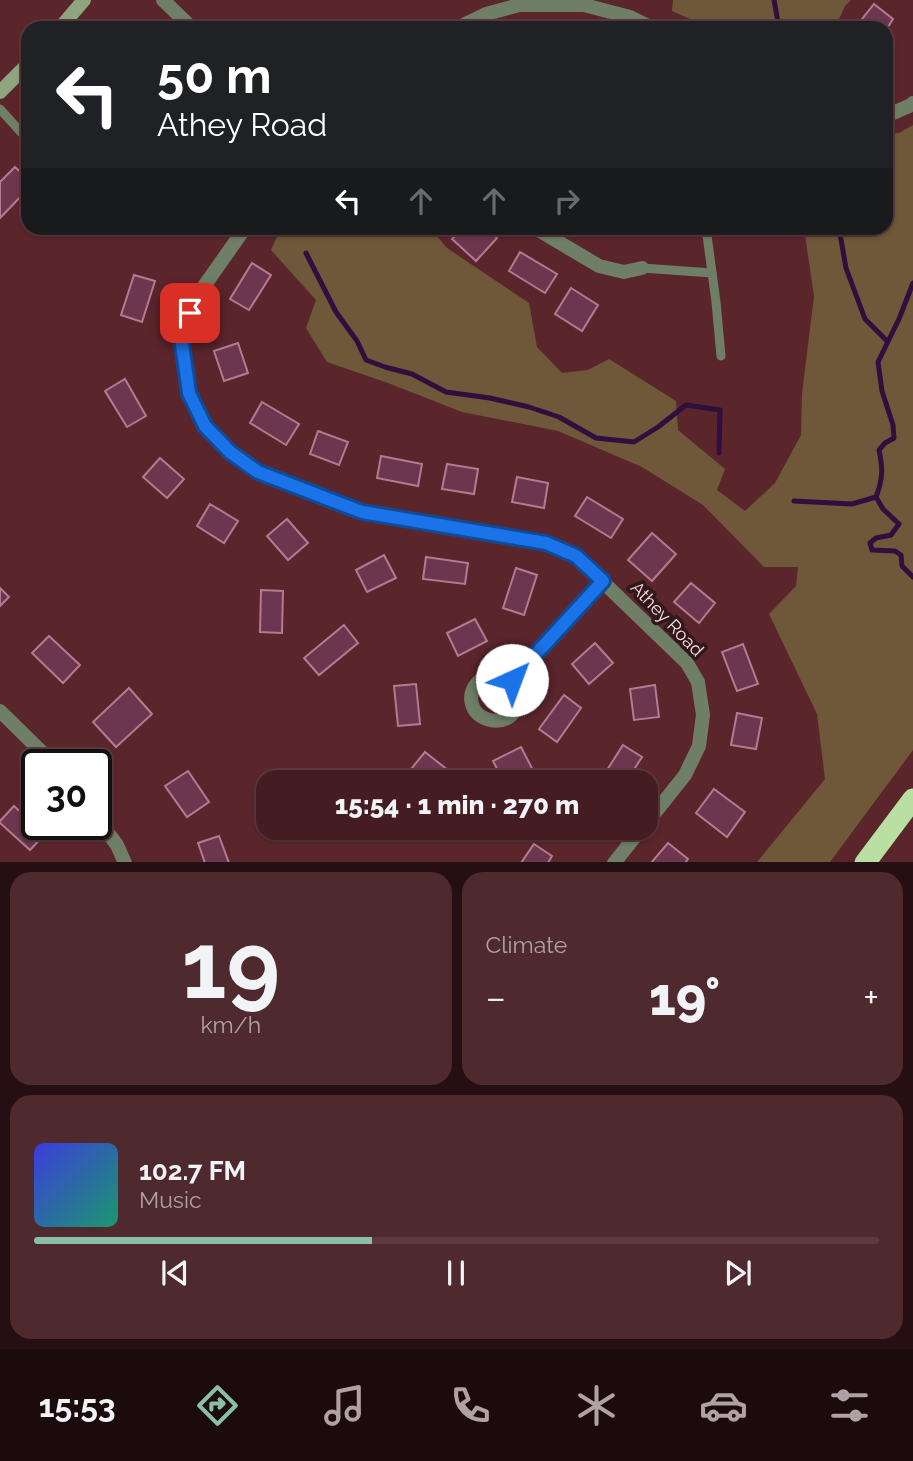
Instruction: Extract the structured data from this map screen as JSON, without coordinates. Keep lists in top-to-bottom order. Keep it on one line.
{"streets":{"street":["Athey Road"]},"page":{"turn":["50 m","Athey Road"],"limit":"30","trip":"15:54 · 1 min · 270 m","tile":[["19","km/h"],"Climate"],"heat":["−","19°","+"],"song":["102.7 FM","Music"],"tabs":"15:53"}}
